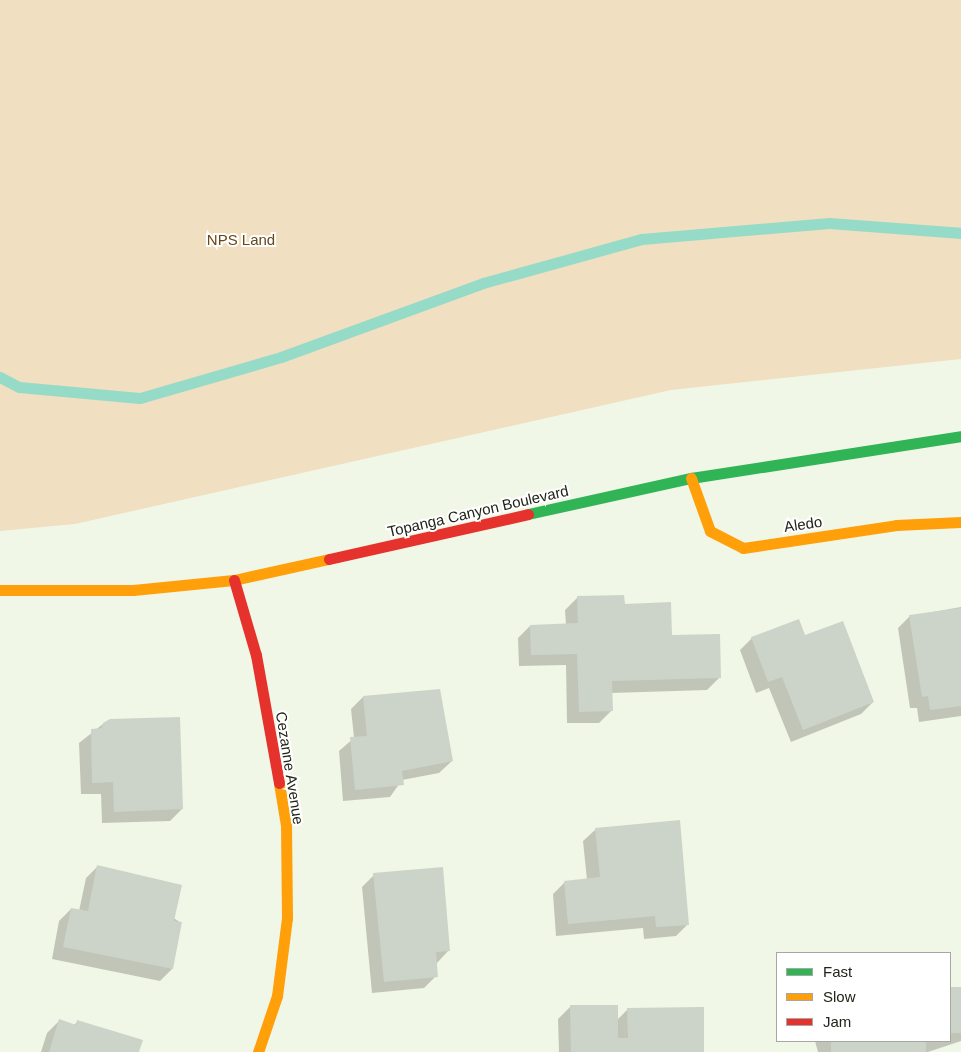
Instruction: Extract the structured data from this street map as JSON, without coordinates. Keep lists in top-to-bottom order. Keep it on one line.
{"streets":{"main road":["Topanga Canyon Boulevard","Aledo","Cezanne Avenue"]},"crossings":[["Topanga Canyon Boulevard","Aledo"],["Topanga Canyon Boulevard","Cezanne Avenue"]],"parks":["NPS Land"],"legend":["Fast","Slow","Jam"]}
